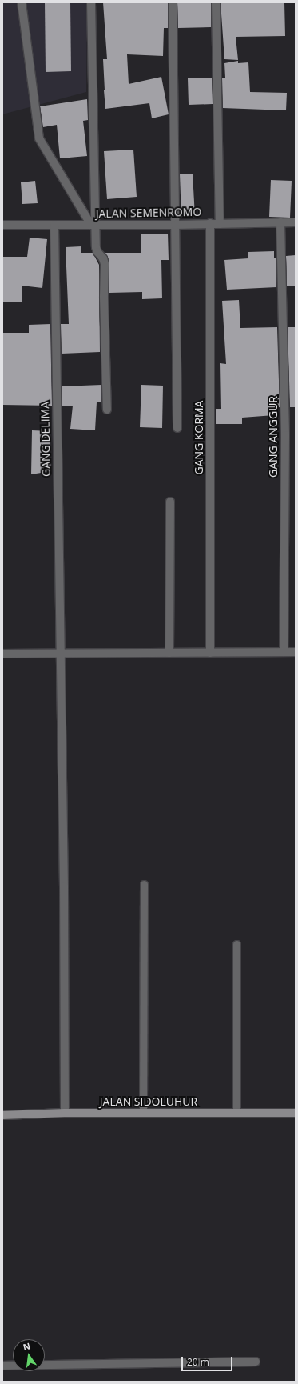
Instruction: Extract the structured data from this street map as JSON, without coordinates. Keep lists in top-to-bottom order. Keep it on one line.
{"streets":{"main road":["JALAN SIDOLUHUR"],"street":["JALAN SEMENROMO","GANG ANGGUR","GANG KORMA","GANG DELIMA"]},"crossings":[["JALAN SEMENROMO","GANG ANGGUR"],["JALAN SEMENROMO","GANG KORMA"],["JALAN SEMENROMO","GANG DELIMA"],["GANG DELIMA","JALAN SIDOLUHUR"]],"scale_bar":"20 m","north":"top"}
